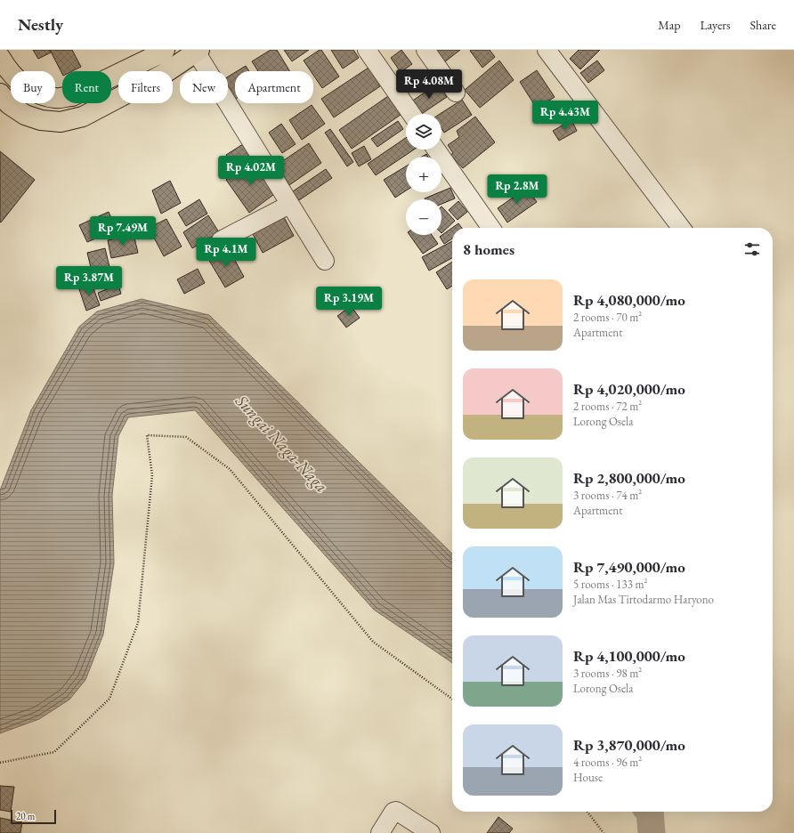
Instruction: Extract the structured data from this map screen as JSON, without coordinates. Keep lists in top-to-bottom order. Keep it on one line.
{"water":["Sungai Naga-Naga"],"scale_bar":"20 m","page":{"header":"Nestly","nav":["Map","Layers","Share"],"price":["Rp 4.08M","Rp 4.43M","Rp 4.02M","Rp 2.8M","Rp 7.49M","Rp 4.1M","Rp 3.87M","Rp 3.19M"],"chip":["Buy","Rent","Filters","New","Apartment"],"map_buttons":["+","−"],"heading":"8 homes","list":[{"name":"Rp 4,080,000/mo","note":"2 rooms · 70 m² · Apartment"},{"name":"Rp 4,020,000/mo","note":"2 rooms · 72 m² · Lorong Osela"},{"name":"Rp 2,800,000/mo","note":"3 rooms · 74 m² · Apartment"},{"name":"Rp 7,490,000/mo","note":"5 rooms · 133 m² · Jalan Mas Tirtodarmo Haryono"},{"name":"Rp 4,100,000/mo","note":"3 rooms · 98 m² · Lorong Osela"},{"name":"Rp 3,870,000/mo","note":"4 rooms · 96 m² · House"}],"scale":"20 m"}}
